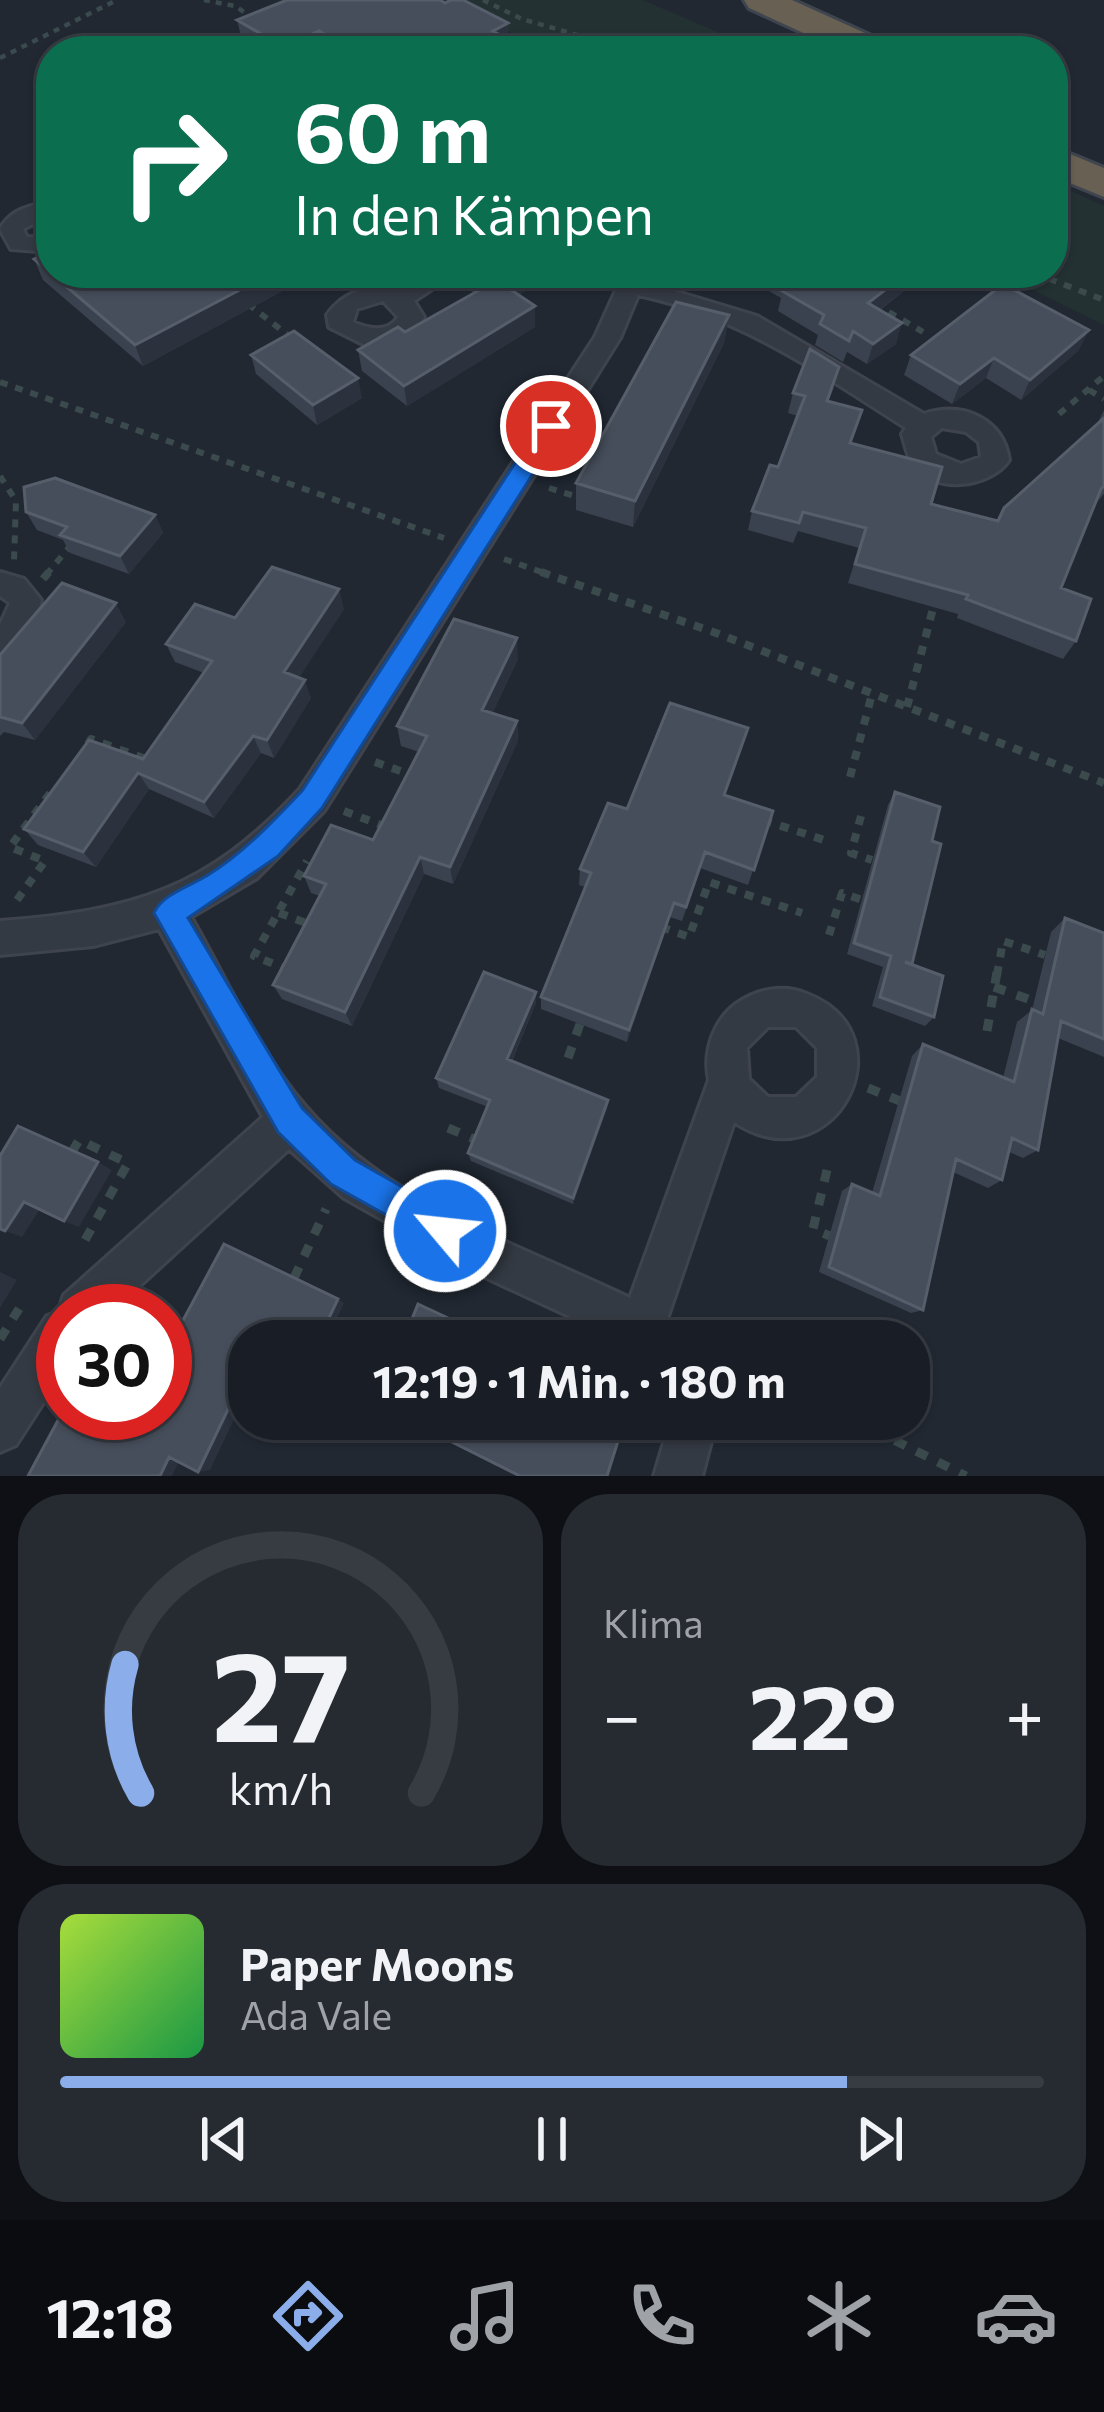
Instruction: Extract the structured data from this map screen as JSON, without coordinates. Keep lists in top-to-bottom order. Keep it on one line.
{"page":{"turn":["60 m","In den Kämpen"],"limit":"30","trip":"12:19 · 1 Min. · 180 m","tile":"Klima","heat":["−","22°","+"],"song":["Paper Moons","Ada Vale"],"tabs":"12:18","gauge":["27","km/h"]}}
